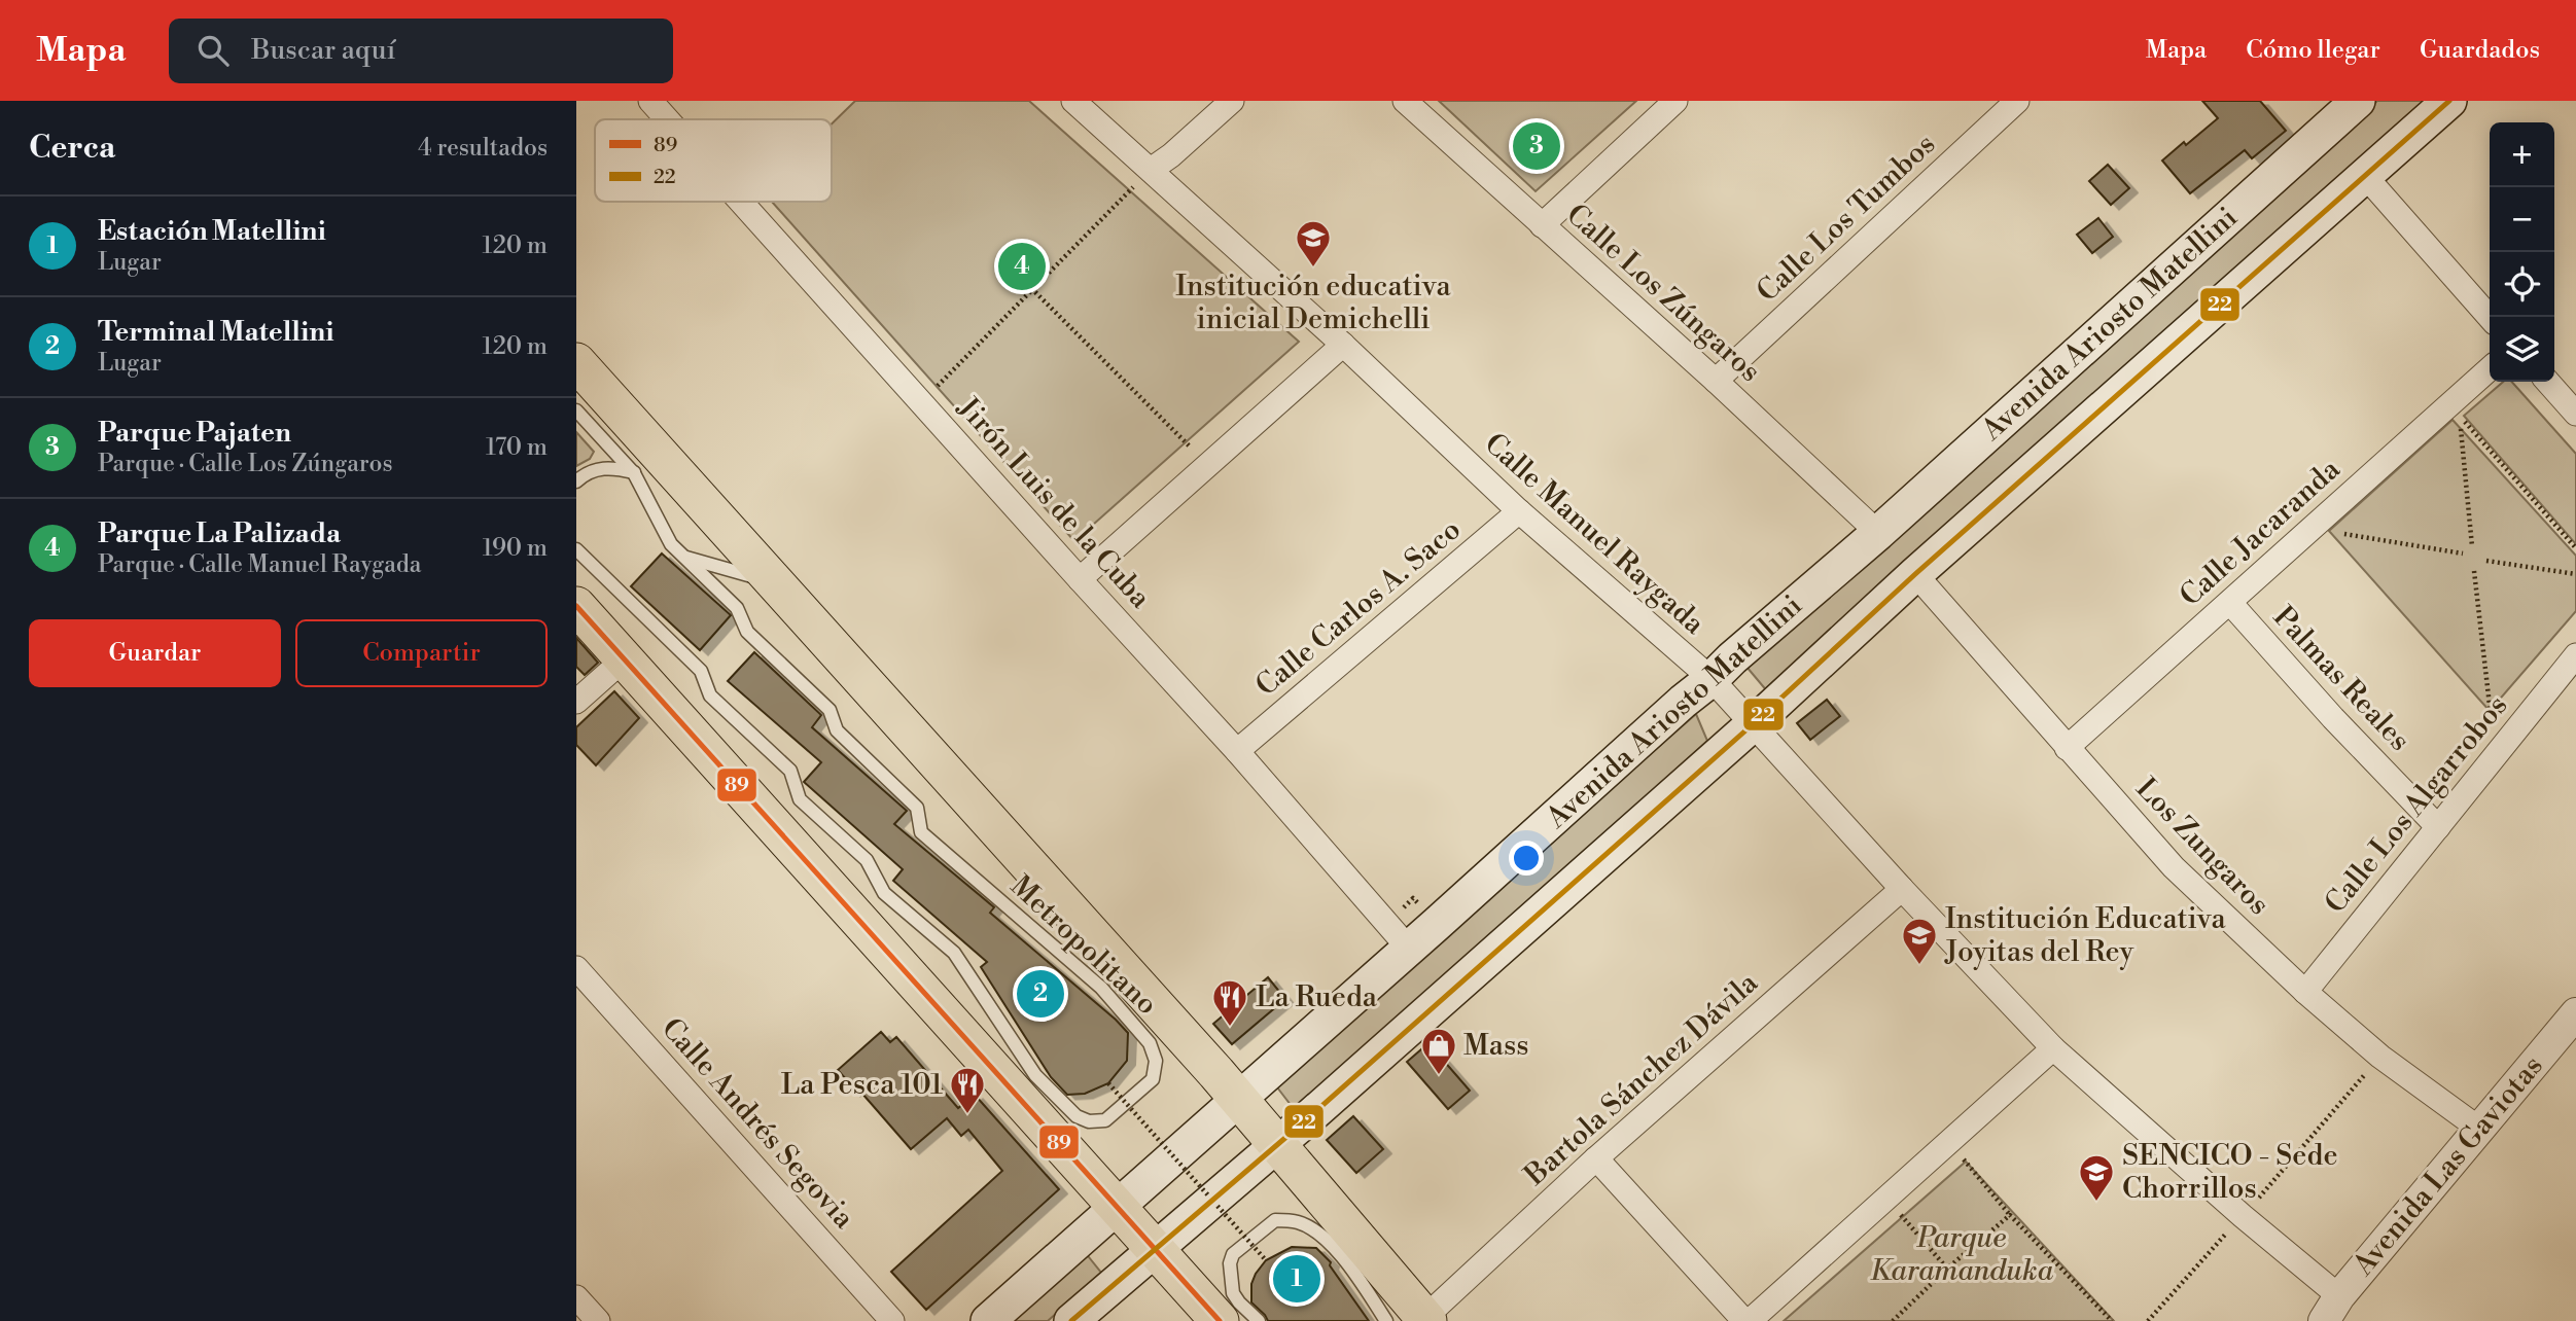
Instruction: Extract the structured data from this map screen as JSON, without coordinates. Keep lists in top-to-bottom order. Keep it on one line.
{"streets":{"main road":["Avenida Ariosto Matellini"],"street":["Calle Los Tumbos","Calle Los Zúngaros","Jirón Luis de la Cuba","Calle Jacaranda","Calle Manuel Raygada","Calle Carlos A. Saco","Palmas Reales","Calle Los Algarrobos","Los Zungaros","Bartola Sánchez Dávila","Calle Andrés Segovia","Avenida Las Gaviotas"],"lane":["Metropolitano"]},"crossings":[["Calle Los Tumbos","Calle Los Zúngaros"],["Calle Los Zúngaros","Avenida Ariosto Matellini"],["Avenida Ariosto Matellini","Jirón Luis de la Cuba"],["Avenida Ariosto Matellini","Calle Manuel Raygada"],["Avenida Ariosto Matellini","Los Zungaros"],["Jirón Luis de la Cuba","Calle Carlos A. Saco"],["Calle Jacaranda","Palmas Reales"],["Calle Jacaranda","Los Zungaros"],["Calle Manuel Raygada","Calle Carlos A. Saco"],["Calle Manuel Raygada","Bartola Sánchez Dávila"],["Calle Manuel Raygada","Avenida Las Gaviotas"],["Palmas Reales","Calle Los Algarrobos"],["Calle Los Algarrobos","Los Zungaros"],["Los Zungaros","Avenida Las Gaviotas"]],"parks":["Parque Karamanduka"],"places":{"school or university":["Institución educativa inicial Demichelli","Institución Educativa Joyitas del Rey","SENCICO - Sede Chorrillos"],"restaurant":["La Rueda","La Pesca 101"],"shop":["Mass"]},"lines":["transit line 22","transit line 89"],"legend":["89","22"],"page":{"header":"Mapa","search":"Buscar aquí","nav":["Mapa","Cómo llegar","Guardados"],"heading":["Cerca","4 resultados"],"pins":["3","4","2","1"],"map_buttons":["+","−"],"list":[{"mark":"1","name":"Estación Matellini","note":"Lugar","value":"120 m"},{"mark":"2","name":"Terminal Matellini","note":"Lugar","value":"120 m"},{"mark":"3","name":"Parque Pajaten","note":"Parque · Calle Los Zúngaros","value":"170 m"},{"mark":"4","name":"Parque La Palizada","note":"Parque · Calle Manuel Raygada","value":"190 m"}],"buttons":["Guardar","Compartir"]}}
